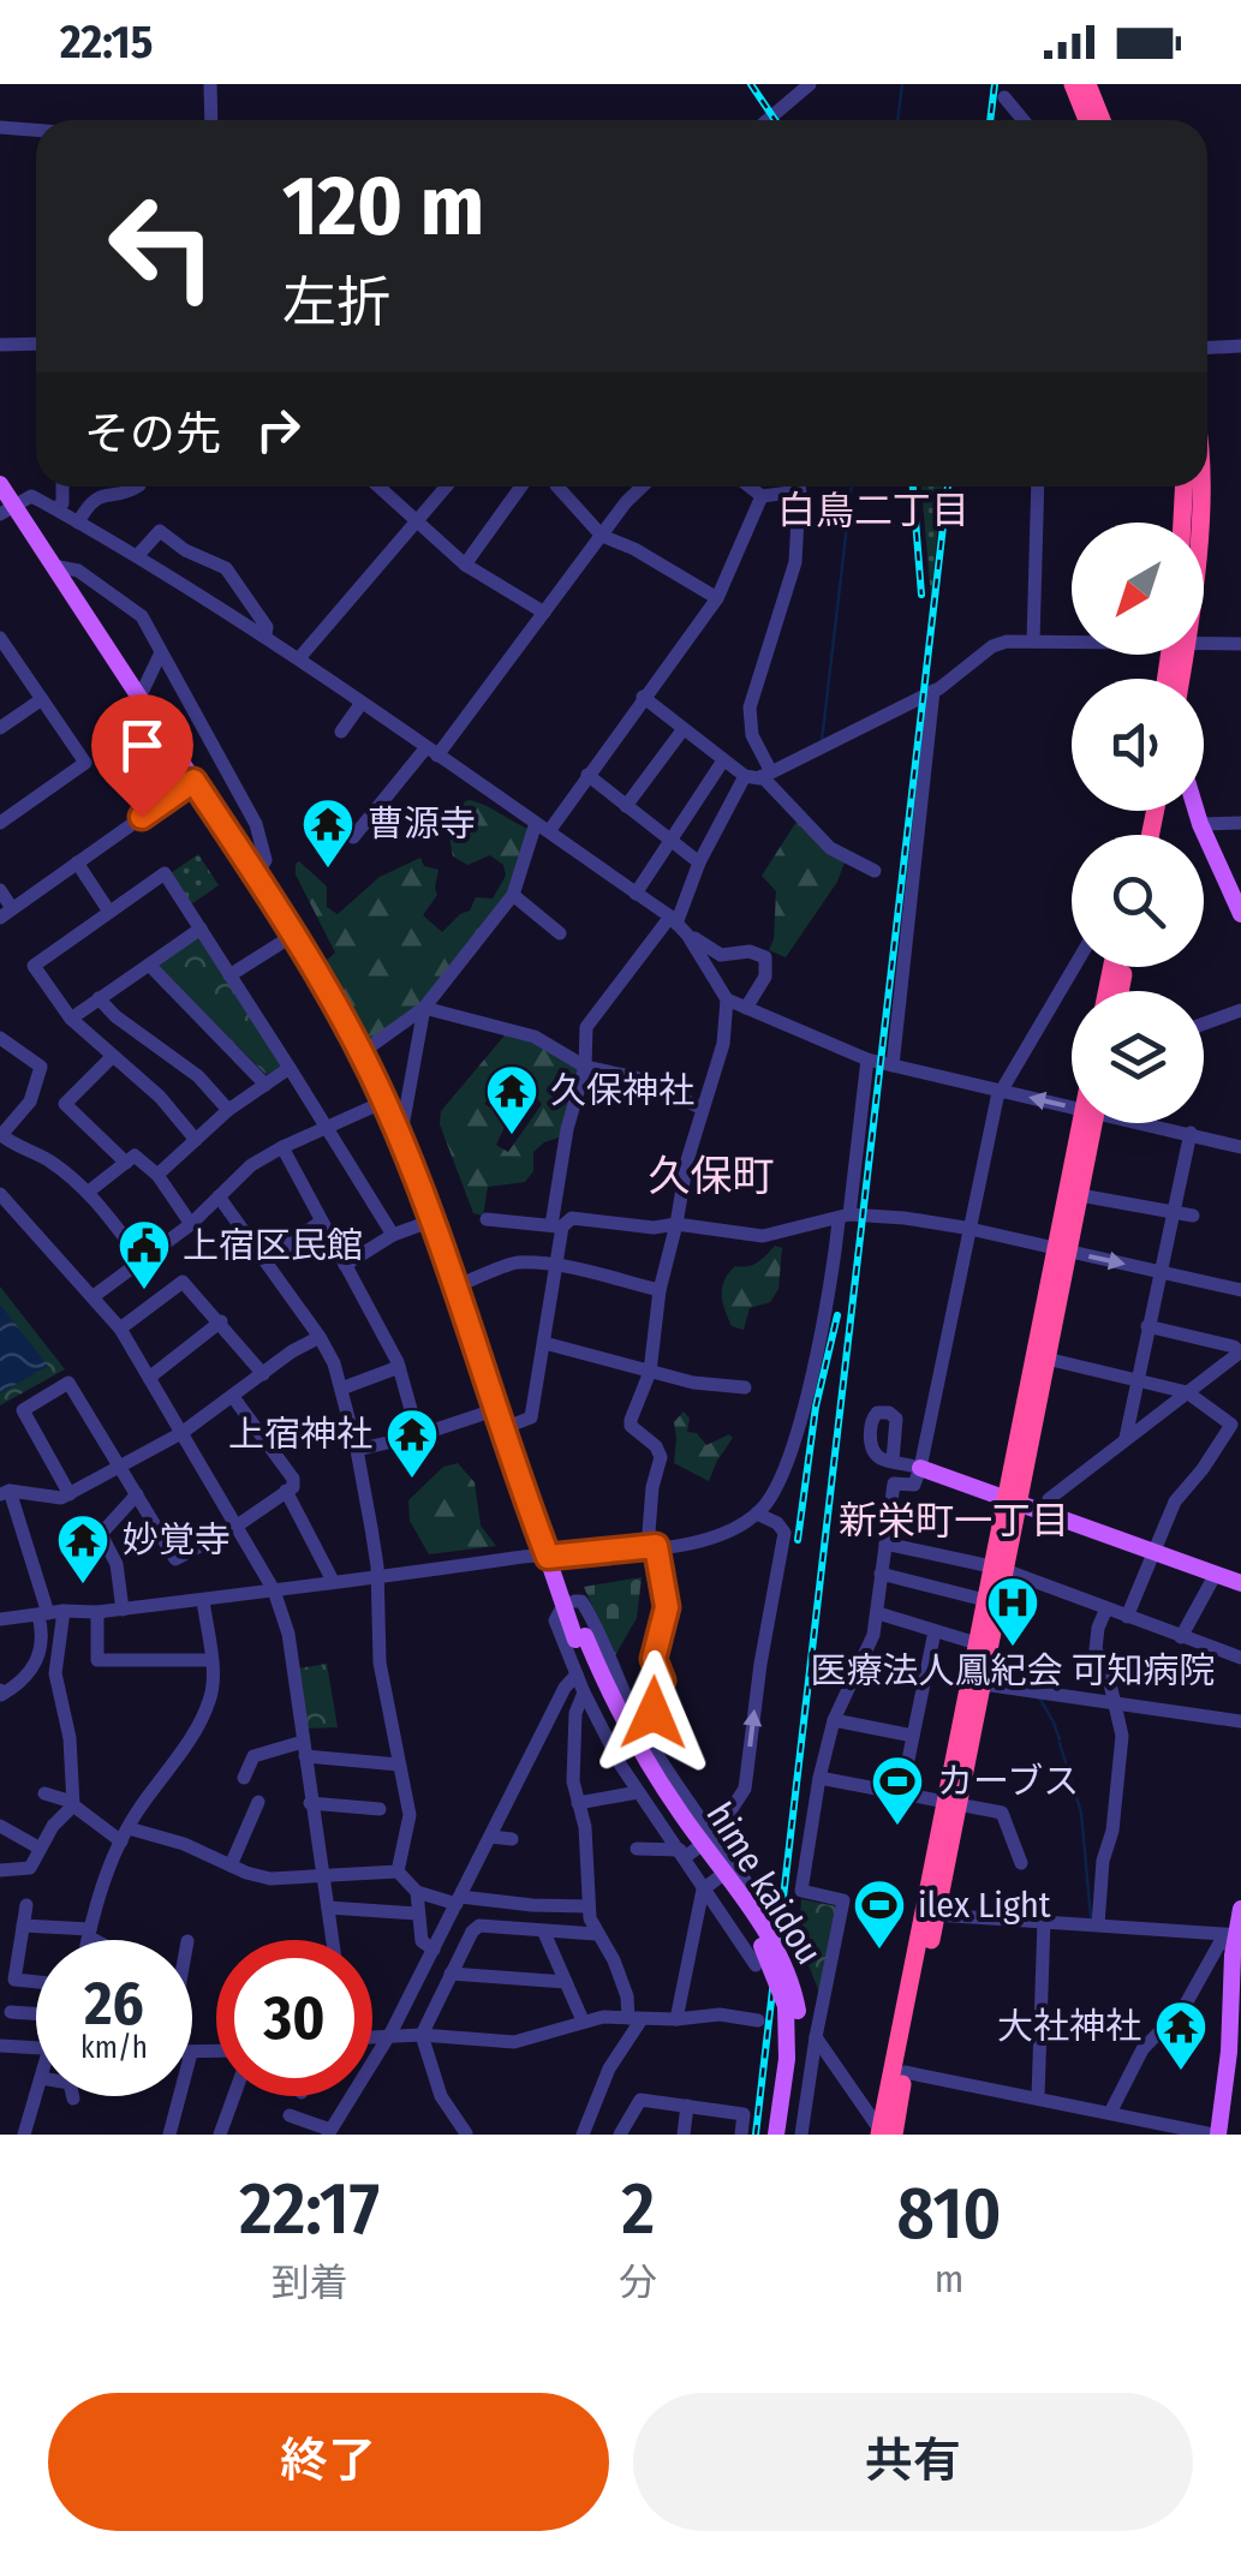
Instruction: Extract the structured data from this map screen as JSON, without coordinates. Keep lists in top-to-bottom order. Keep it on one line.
{"streets":{"main road":["hime kaidou"]},"districts":["白鳥二丁目","久保町","新栄町一丁目"],"places":{"temple":["曹源寺","久保神社","上宿神社","妙覚寺","大社神社"],"public building":["上宿区民館"],"hospital":["医療法人鳳紀会 可知病院"],"sports":["カーブス","ilex Light"]},"north":"bottom left","page":{"status":"22:15","turn":["120 m","左折"],"then":"その先","speed":"26 km/h","limit":"30","eta":["22:17","到着","2","分","810","m"],"buttons":["終了","共有"]}}
